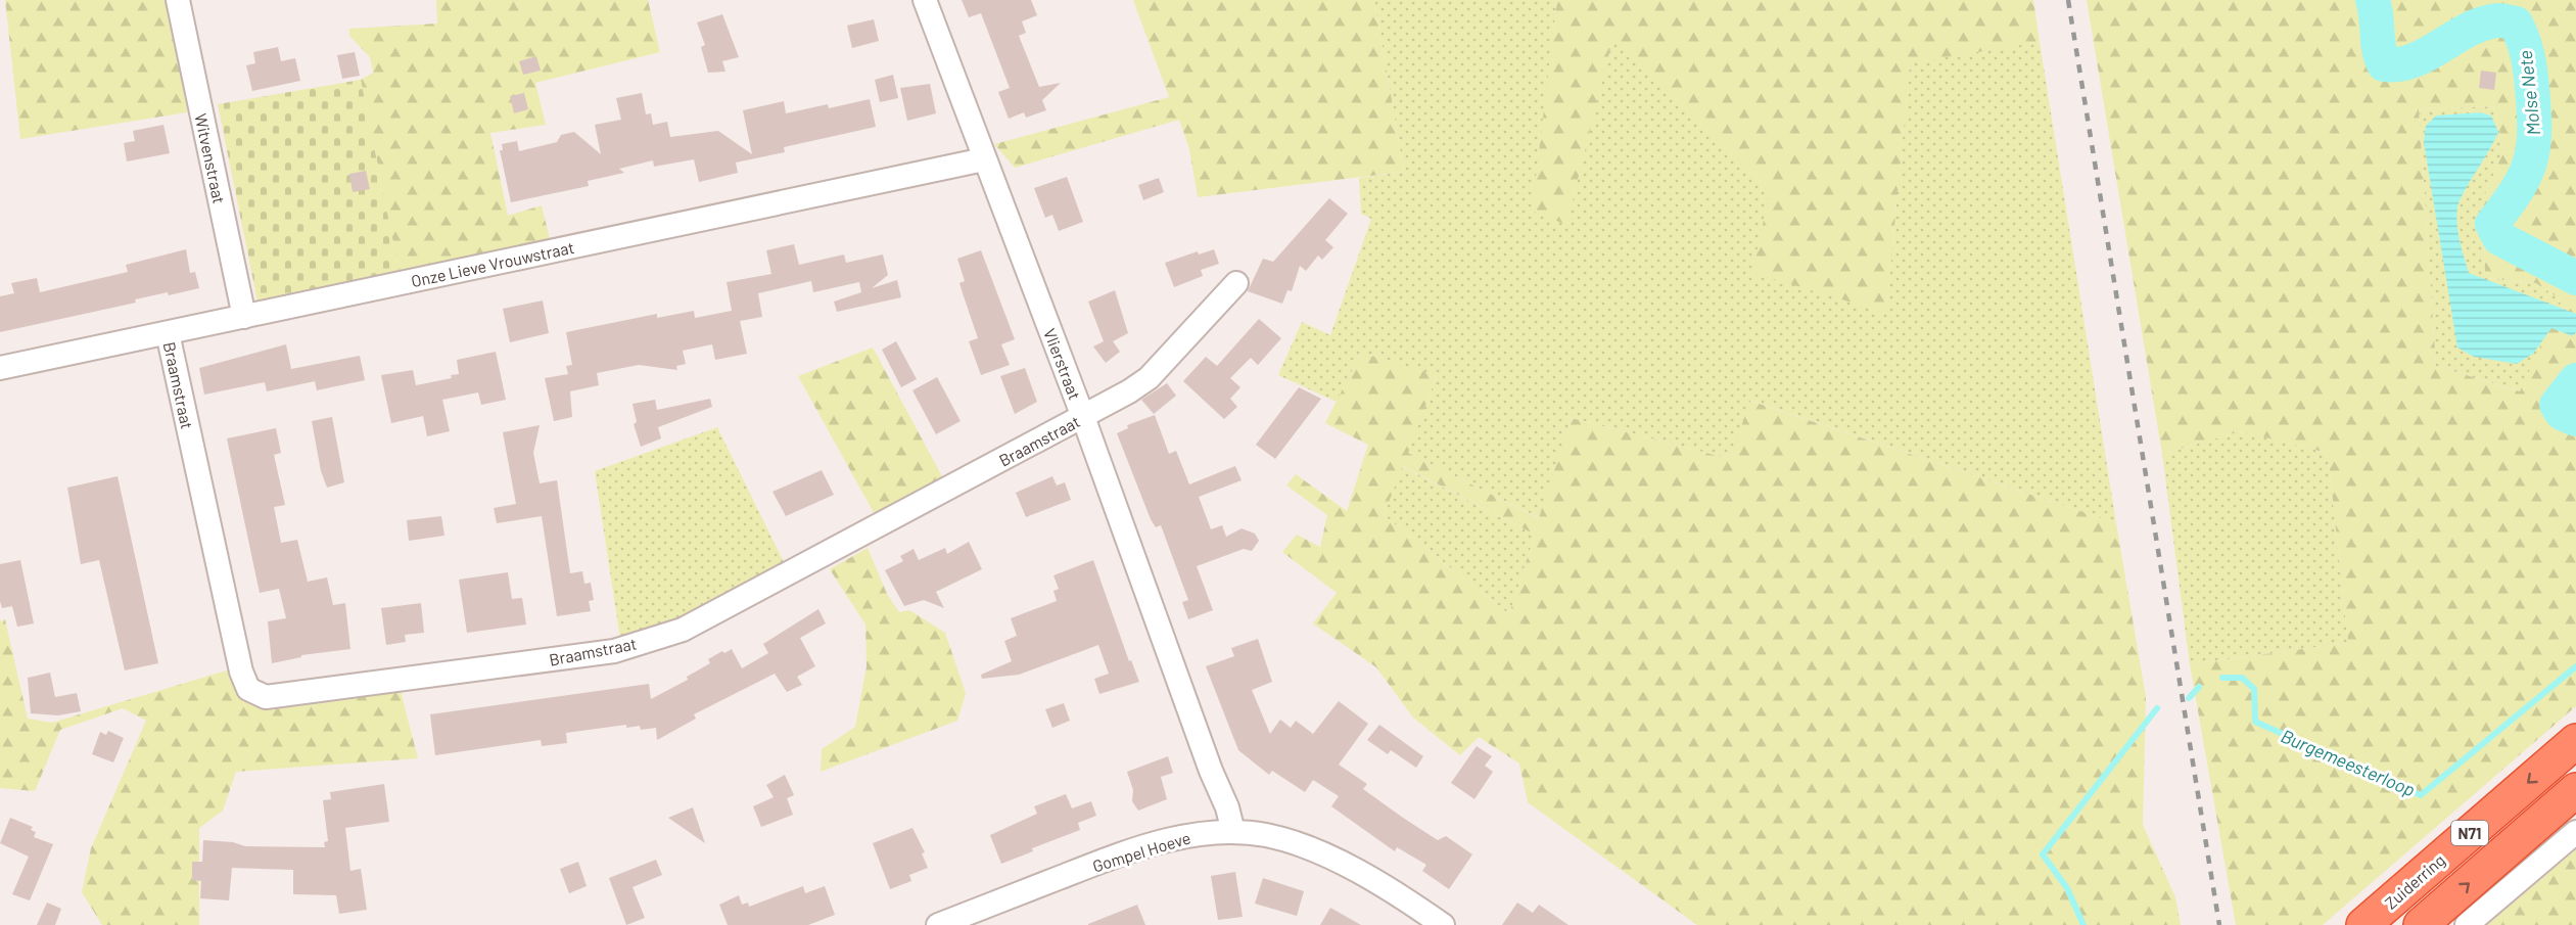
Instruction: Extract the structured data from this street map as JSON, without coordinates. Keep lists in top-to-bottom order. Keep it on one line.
{"streets":{"highway":["N71","Zuiderring"],"street":["Witvenstraat","Onze Lieve Vrouwstraat","Vlierstraat","Braamstraat","Gompel Hoeve"]},"crossings":[["Witvenstraat","Onze Lieve Vrouwstraat"],["Onze Lieve Vrouwstraat","Vlierstraat"],["Onze Lieve Vrouwstraat","Braamstraat"],["Vlierstraat","Braamstraat"],["Vlierstraat","Gompel Hoeve"]],"water":["Molse Nete","Burgemeesterloop"]}
